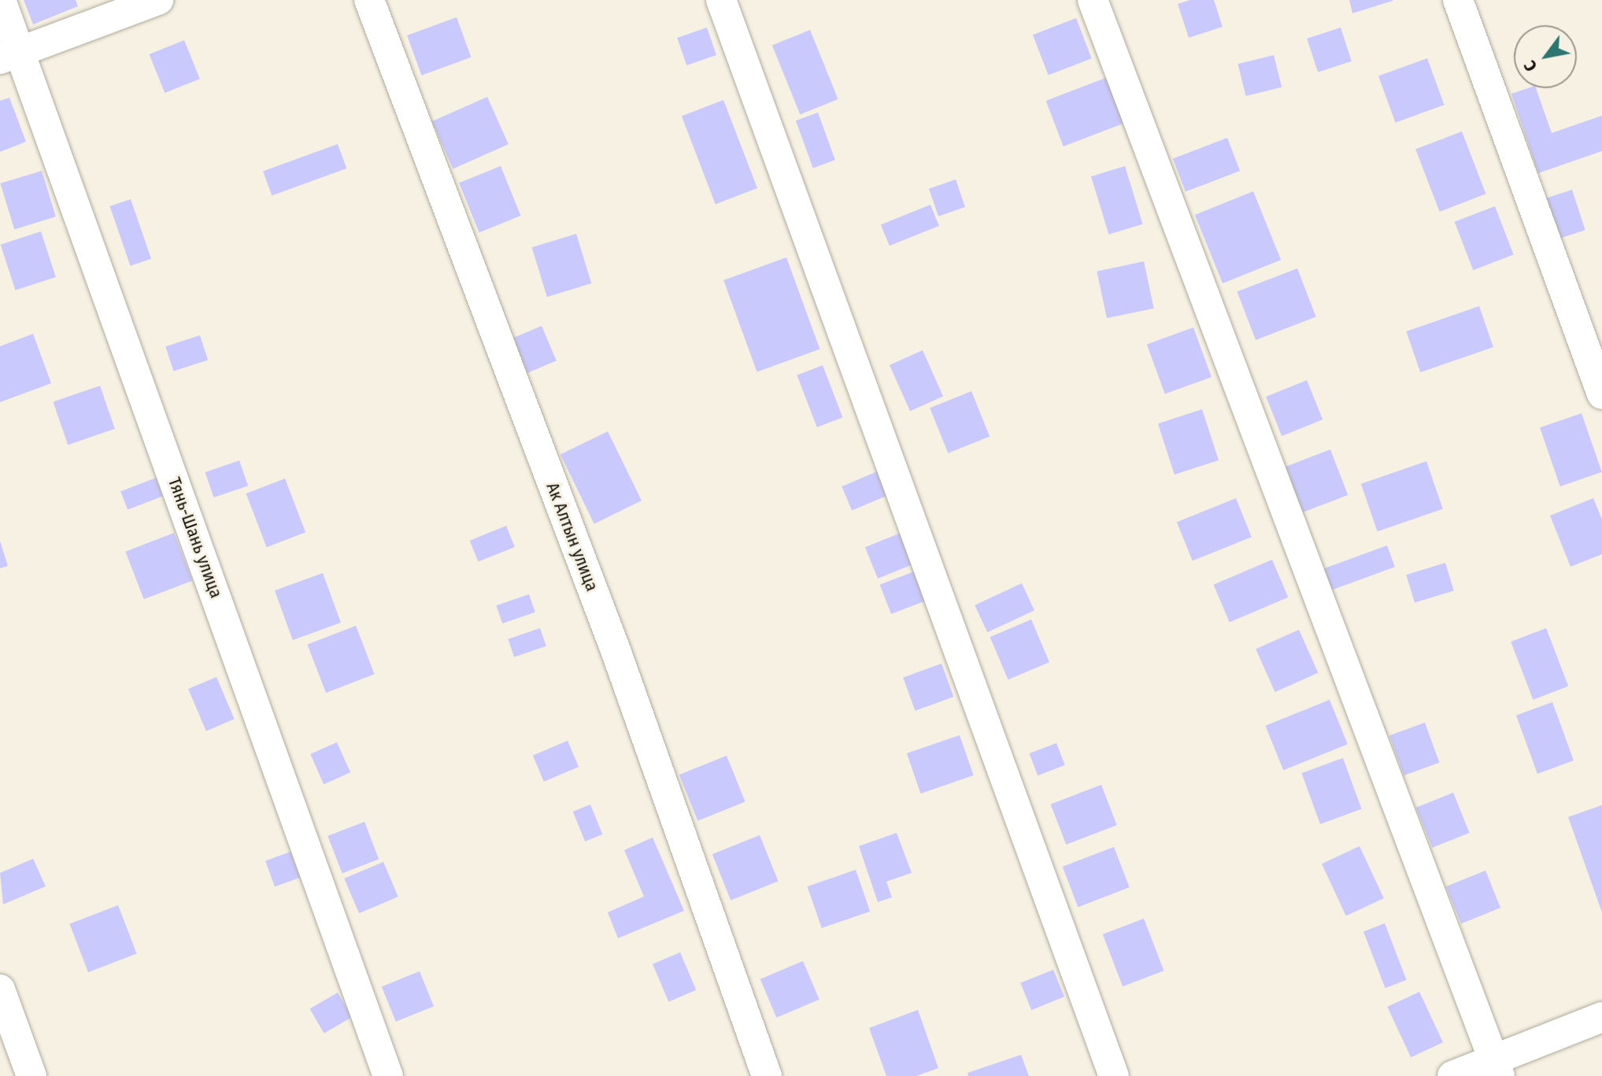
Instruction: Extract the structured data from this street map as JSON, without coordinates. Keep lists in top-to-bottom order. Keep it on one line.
{"streets":{"street":["Ак Алтын улица","Тянь-Шань улица"]},"north":"bottom left"}
